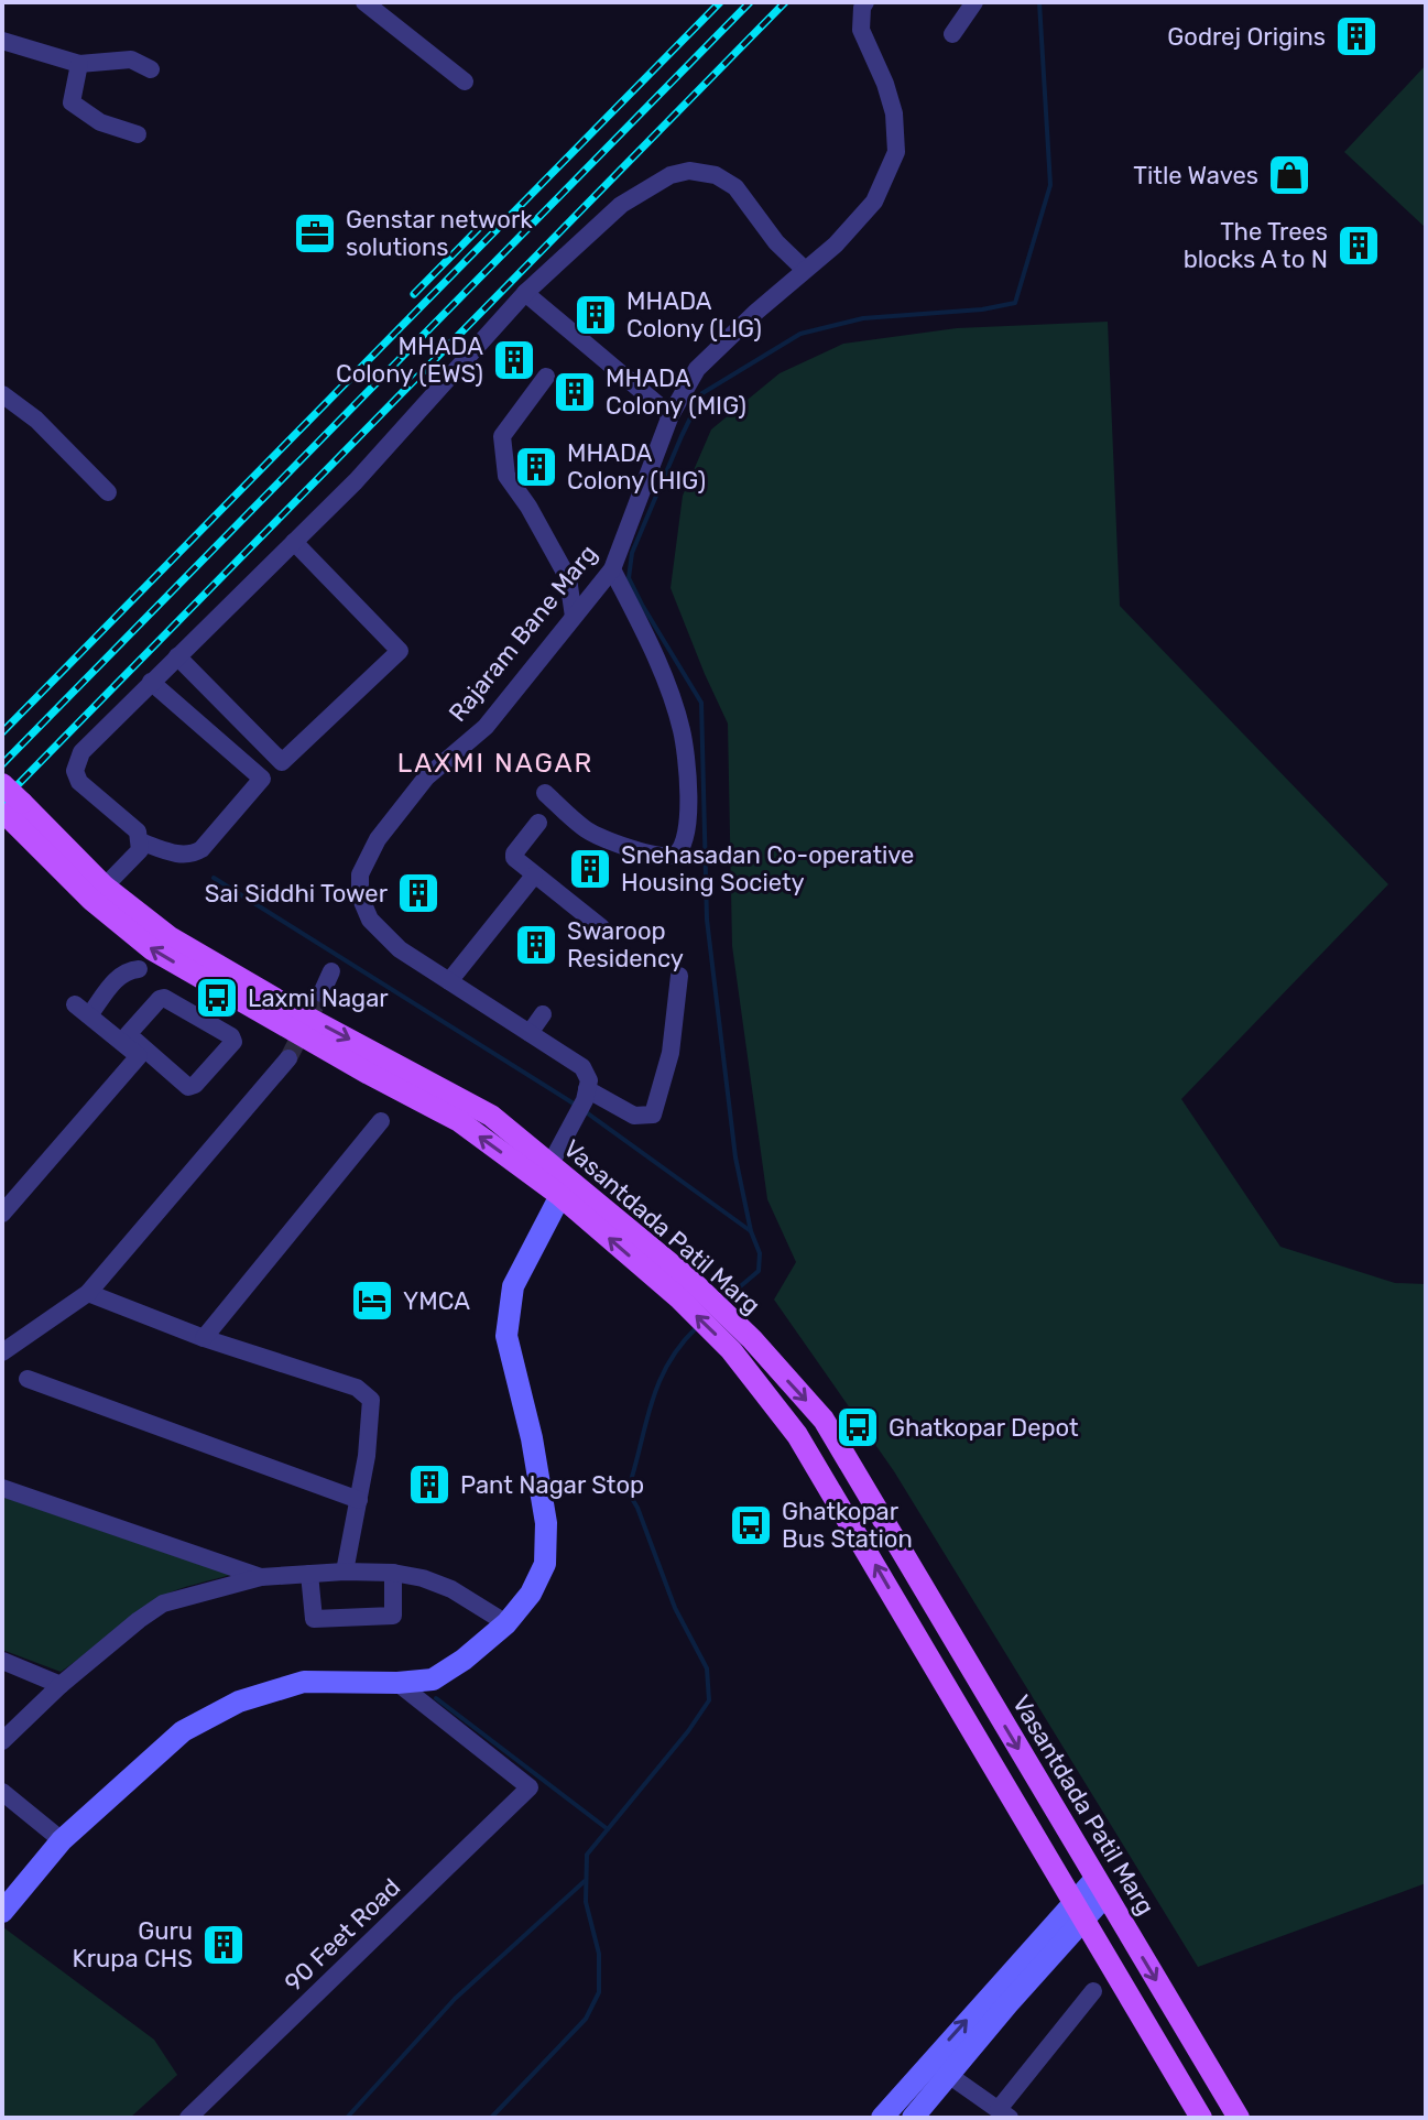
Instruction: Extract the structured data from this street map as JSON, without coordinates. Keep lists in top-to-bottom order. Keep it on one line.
{"streets":{"main road":["Vasantdada Patil Marg"],"street":["Rajaram Bane Marg","90 Feet Road"]},"districts":["LAXMI NAGAR"],"places":{"building":["Godrej Origins","The Trees blocks A to N","MHADA Colony (LIG)","MHADA Colony (EWS)","MHADA Colony (MIG)","MHADA Colony (HIG)","Snehasadan Co-operative Housing Society","Sai Siddhi Tower","Swaroop Residency","Pant Nagar Stop","Guru Krupa CHS"],"shop":["Title Waves"],"office":["Genstar network solutions"],"bus stop":["Laxmi Nagar","Ghatkopar Depot","Ghatkopar Bus Station"],"hotel":["YMCA"]}}
